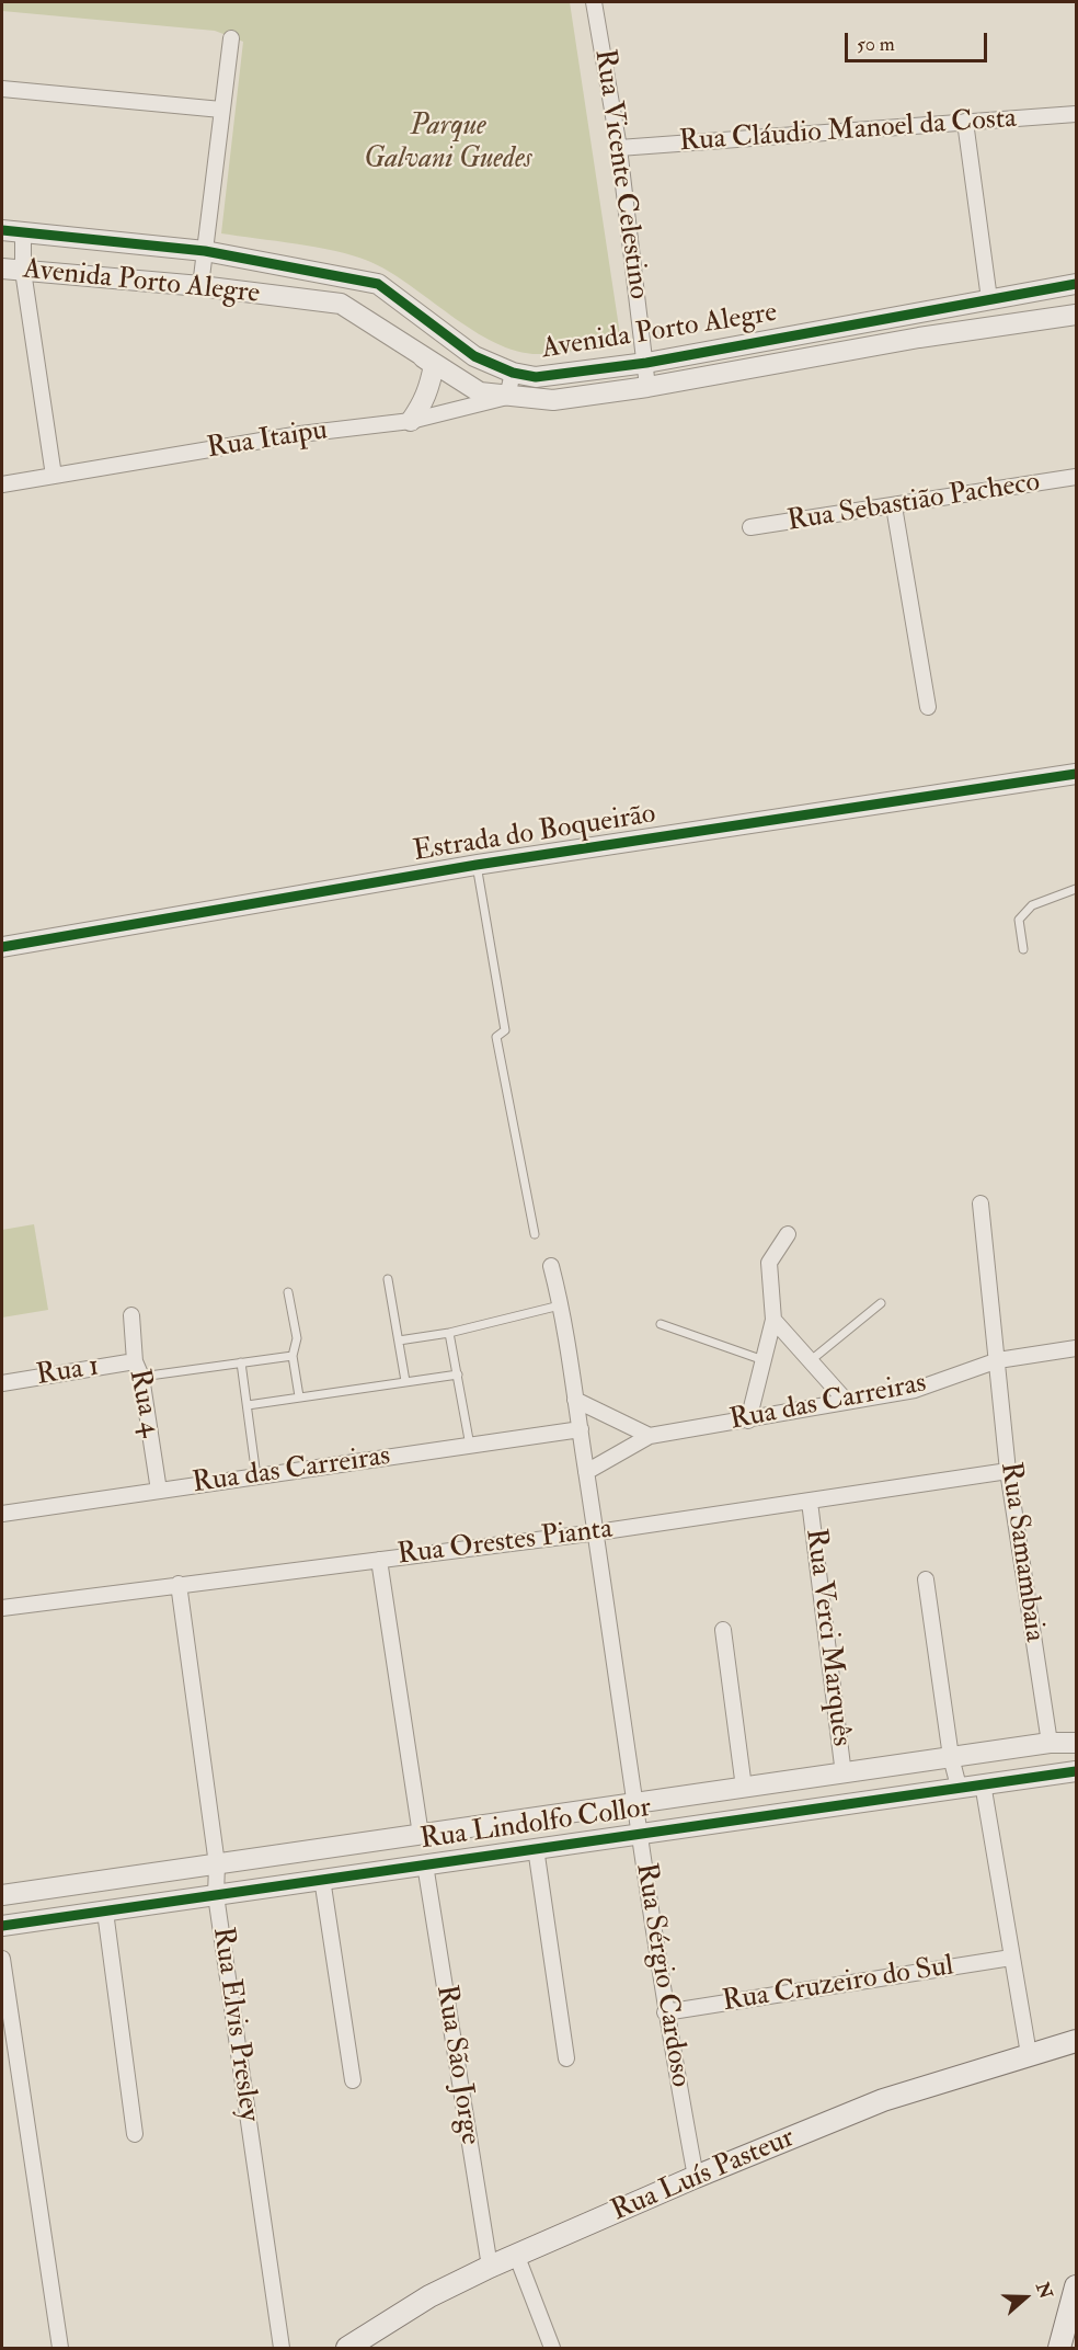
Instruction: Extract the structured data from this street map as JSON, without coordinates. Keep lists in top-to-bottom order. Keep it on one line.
{"streets":{"main road":["Rua Luís Pasteur"],"street":["Rua Cláudio Manoel da Costa","Rua Vicente Celestino","Avenida Porto Alegre","Rua Itaipu","Rua Sebastião Pacheco","Estrada do Boqueirão","Rua 1","Rua 4","Rua das Carreiras","Rua Orestes Pianta","Rua Samambaia","Rua Verci Marquês","Rua Lindolfo Collor","Rua Sérgio Cardoso","Rua Cruzeiro do Sul","Rua Elvis Presley","Rua São Jorge"]},"crossings":[["Rua Cláudio Manoel da Costa","Rua Vicente Celestino"],["Rua Vicente Celestino","Avenida Porto Alegre"],["Avenida Porto Alegre","Rua Itaipu"],["Rua 1","Rua 4"],["Rua 4","Rua das Carreiras"],["Rua das Carreiras","Rua Samambaia"],["Rua das Carreiras","Rua Sérgio Cardoso"],["Rua Orestes Pianta","Rua Samambaia"],["Rua Orestes Pianta","Rua Verci Marquês"],["Rua Orestes Pianta","Rua Sérgio Cardoso"],["Rua Orestes Pianta","Rua Elvis Presley"],["Rua Samambaia","Rua Lindolfo Collor"],["Rua Verci Marquês","Rua Lindolfo Collor"],["Rua Lindolfo Collor","Rua Sérgio Cardoso"],["Rua Lindolfo Collor","Rua Elvis Presley"],["Rua Lindolfo Collor","Rua São Jorge"],["Rua Sérgio Cardoso","Rua Cruzeiro do Sul"],["Rua Sérgio Cardoso","Rua Luís Pasteur"],["Rua São Jorge","Rua Luís Pasteur"]],"parks":["Parque Galvani Guedes"],"scale_bar":"50 m","north":"right"}
